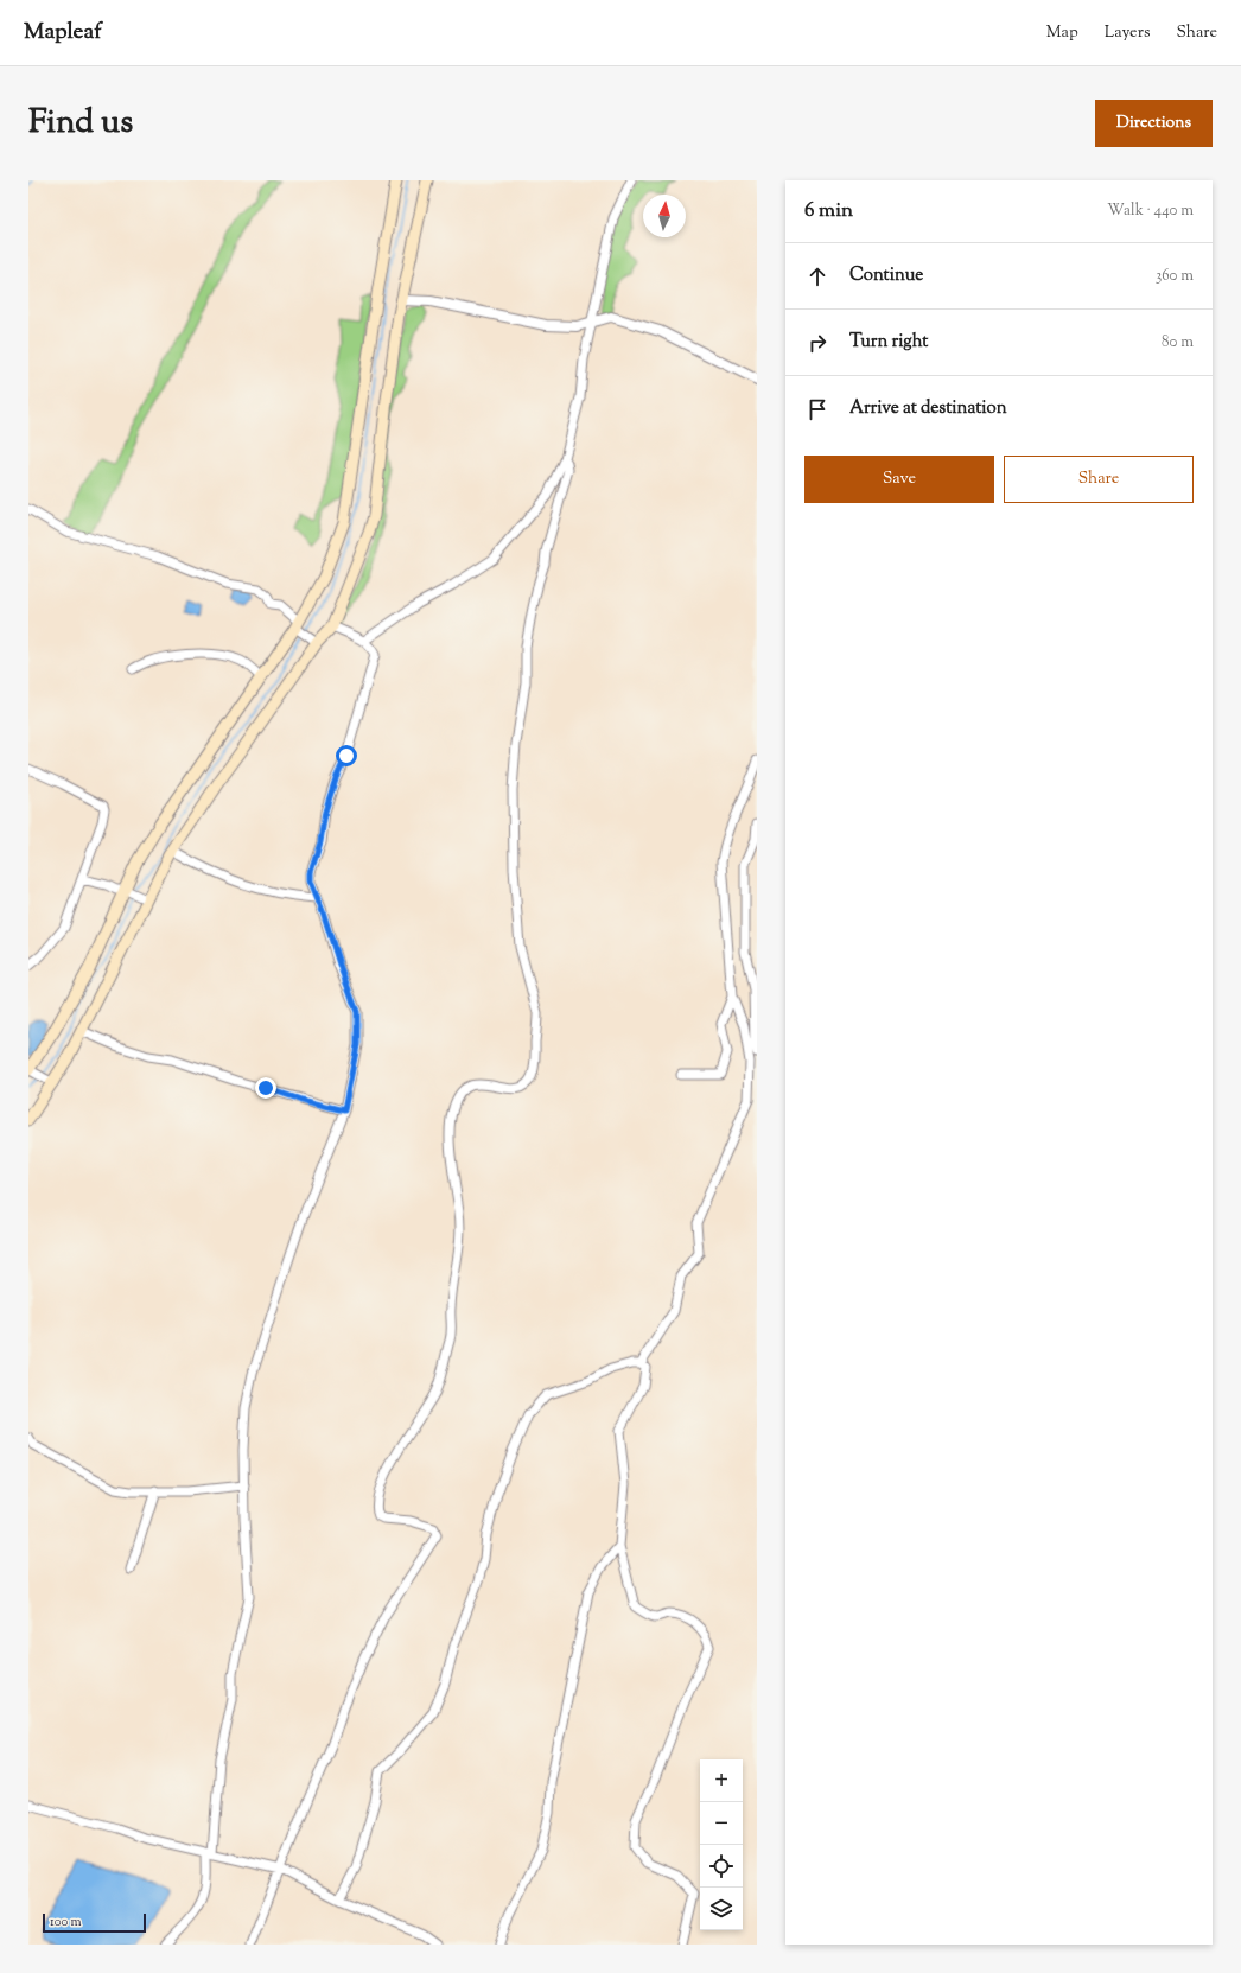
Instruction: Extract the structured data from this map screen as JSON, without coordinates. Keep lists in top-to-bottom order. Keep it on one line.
{"scale_bar":"100 m","north":"top","page":{"header":"Mapleaf","nav":["Map","Layers","Share"],"title":"Find us","buttons":["Directions",["Save","Share"]],"heading":["6 min","Walk · 440 m"],"list":[["Continue","360 m"],["Turn right","80 m"],"Arrive at destination"],"map_buttons":["+","−"],"scale":"100 m"}}
